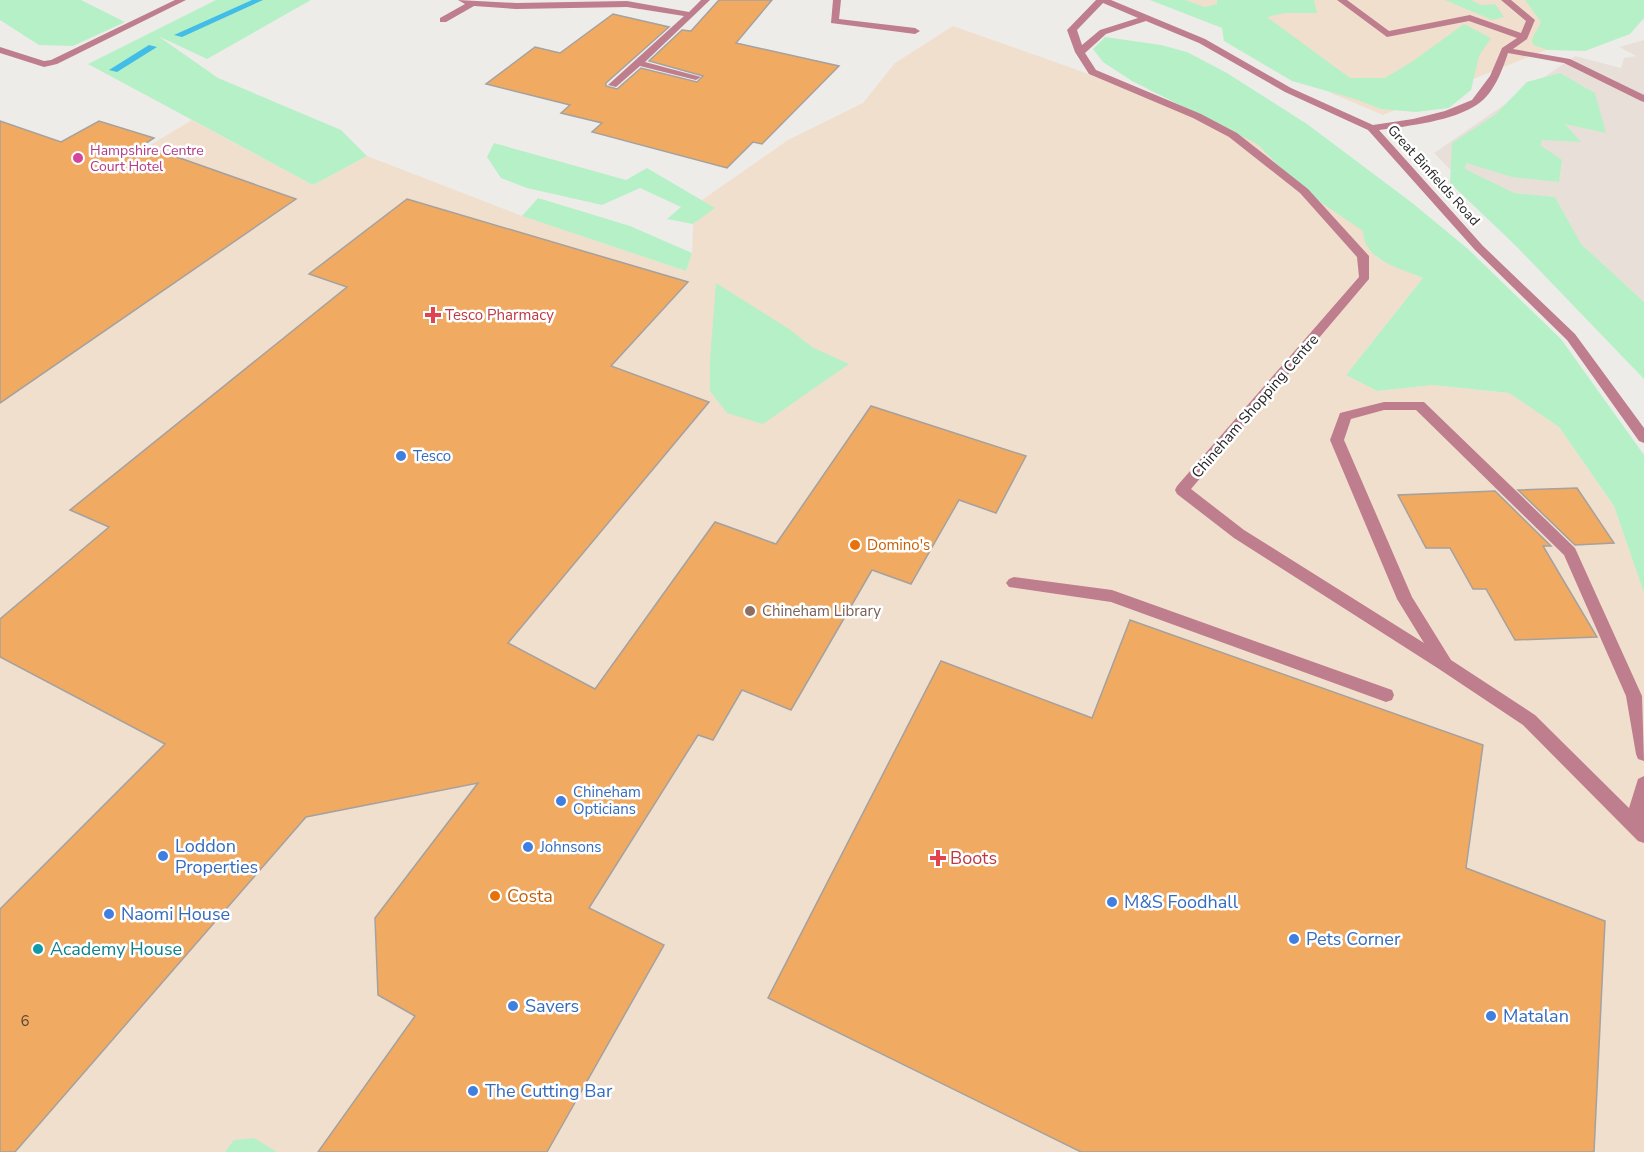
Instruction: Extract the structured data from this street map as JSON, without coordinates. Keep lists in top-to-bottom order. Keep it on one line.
{"streets":{"street":["Great Binfields Road","Chineham Shopping Centre"]},"places":{"other":["Hampshire Centre Court Hotel","Tesco","Domino's","Chineham Library","Chineham Opticians","Johnsons","Loddon Properties","Costa","M&S Foodhall","Naomi House","Pets Corner","Academy House","Savers","Matalan","The Cutting Bar"],"health":["Tesco Pharmacy","Boots"]},"house_numbers":["6"]}
